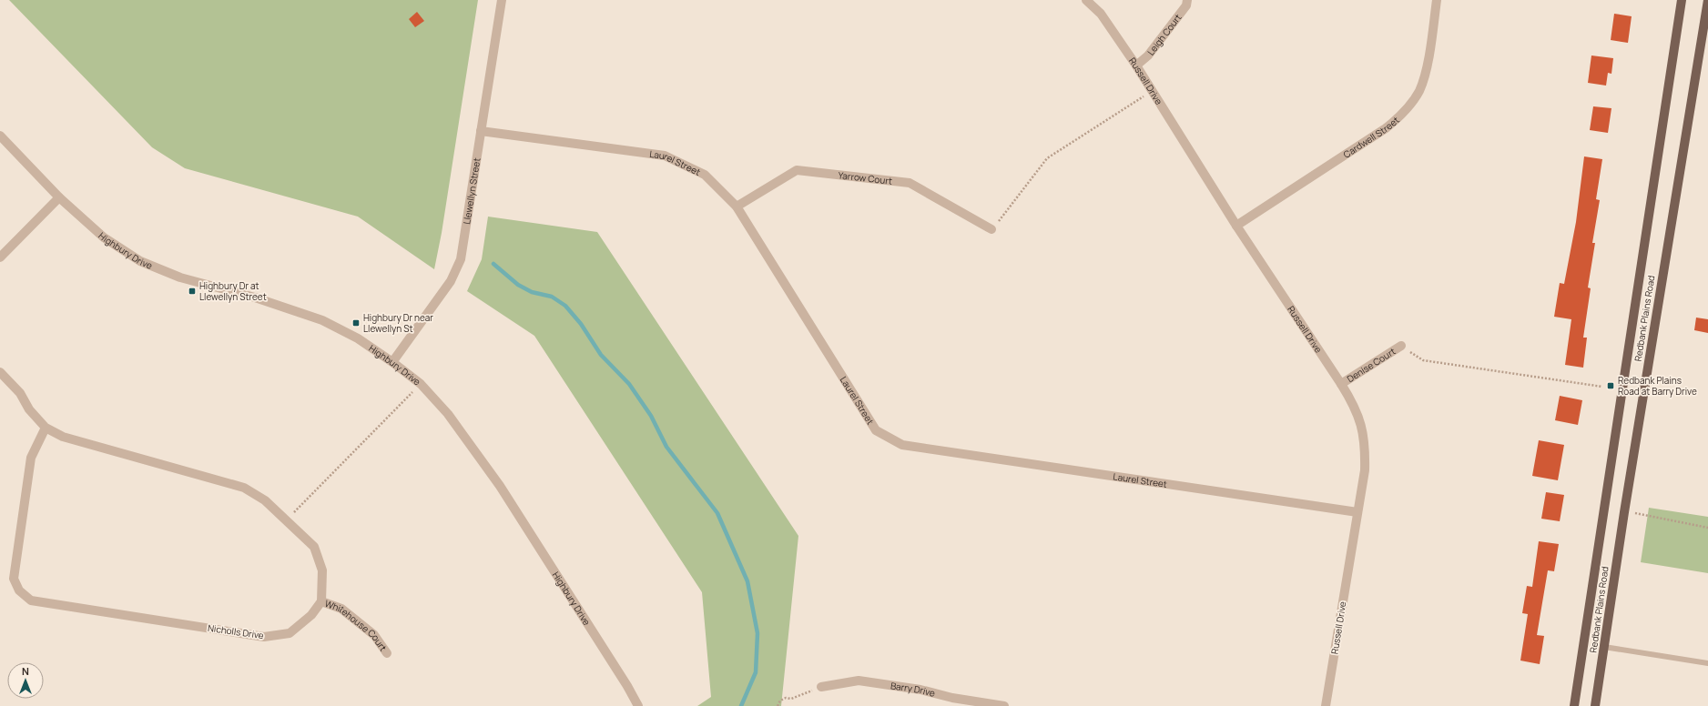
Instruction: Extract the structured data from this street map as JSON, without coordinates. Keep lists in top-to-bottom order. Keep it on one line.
{"streets":{"main road":["Redbank Plains Road"],"street":["Leigh Court","Russell Drive","Cardwell Street","Laurel Street","Yarrow Court","Llewellyn Street","Highbury Drive","Denise Court","Whitehouse Court","Nicholls Drive","Barry Drive"]},"crossings":[["Leigh Court","Russell Drive"],["Russell Drive","Cardwell Street"],["Russell Drive","Laurel Street"],["Russell Drive","Denise Court"],["Laurel Street","Yarrow Court"],["Laurel Street","Llewellyn Street"],["Llewellyn Street","Highbury Drive"],["Whitehouse Court","Nicholls Drive"]],"places":{"transit":["Highbury Dr at Llewellyn Street","Highbury Dr near Llewellyn St","Redbank Plains Road at Barry Drive"]},"north":"top"}
